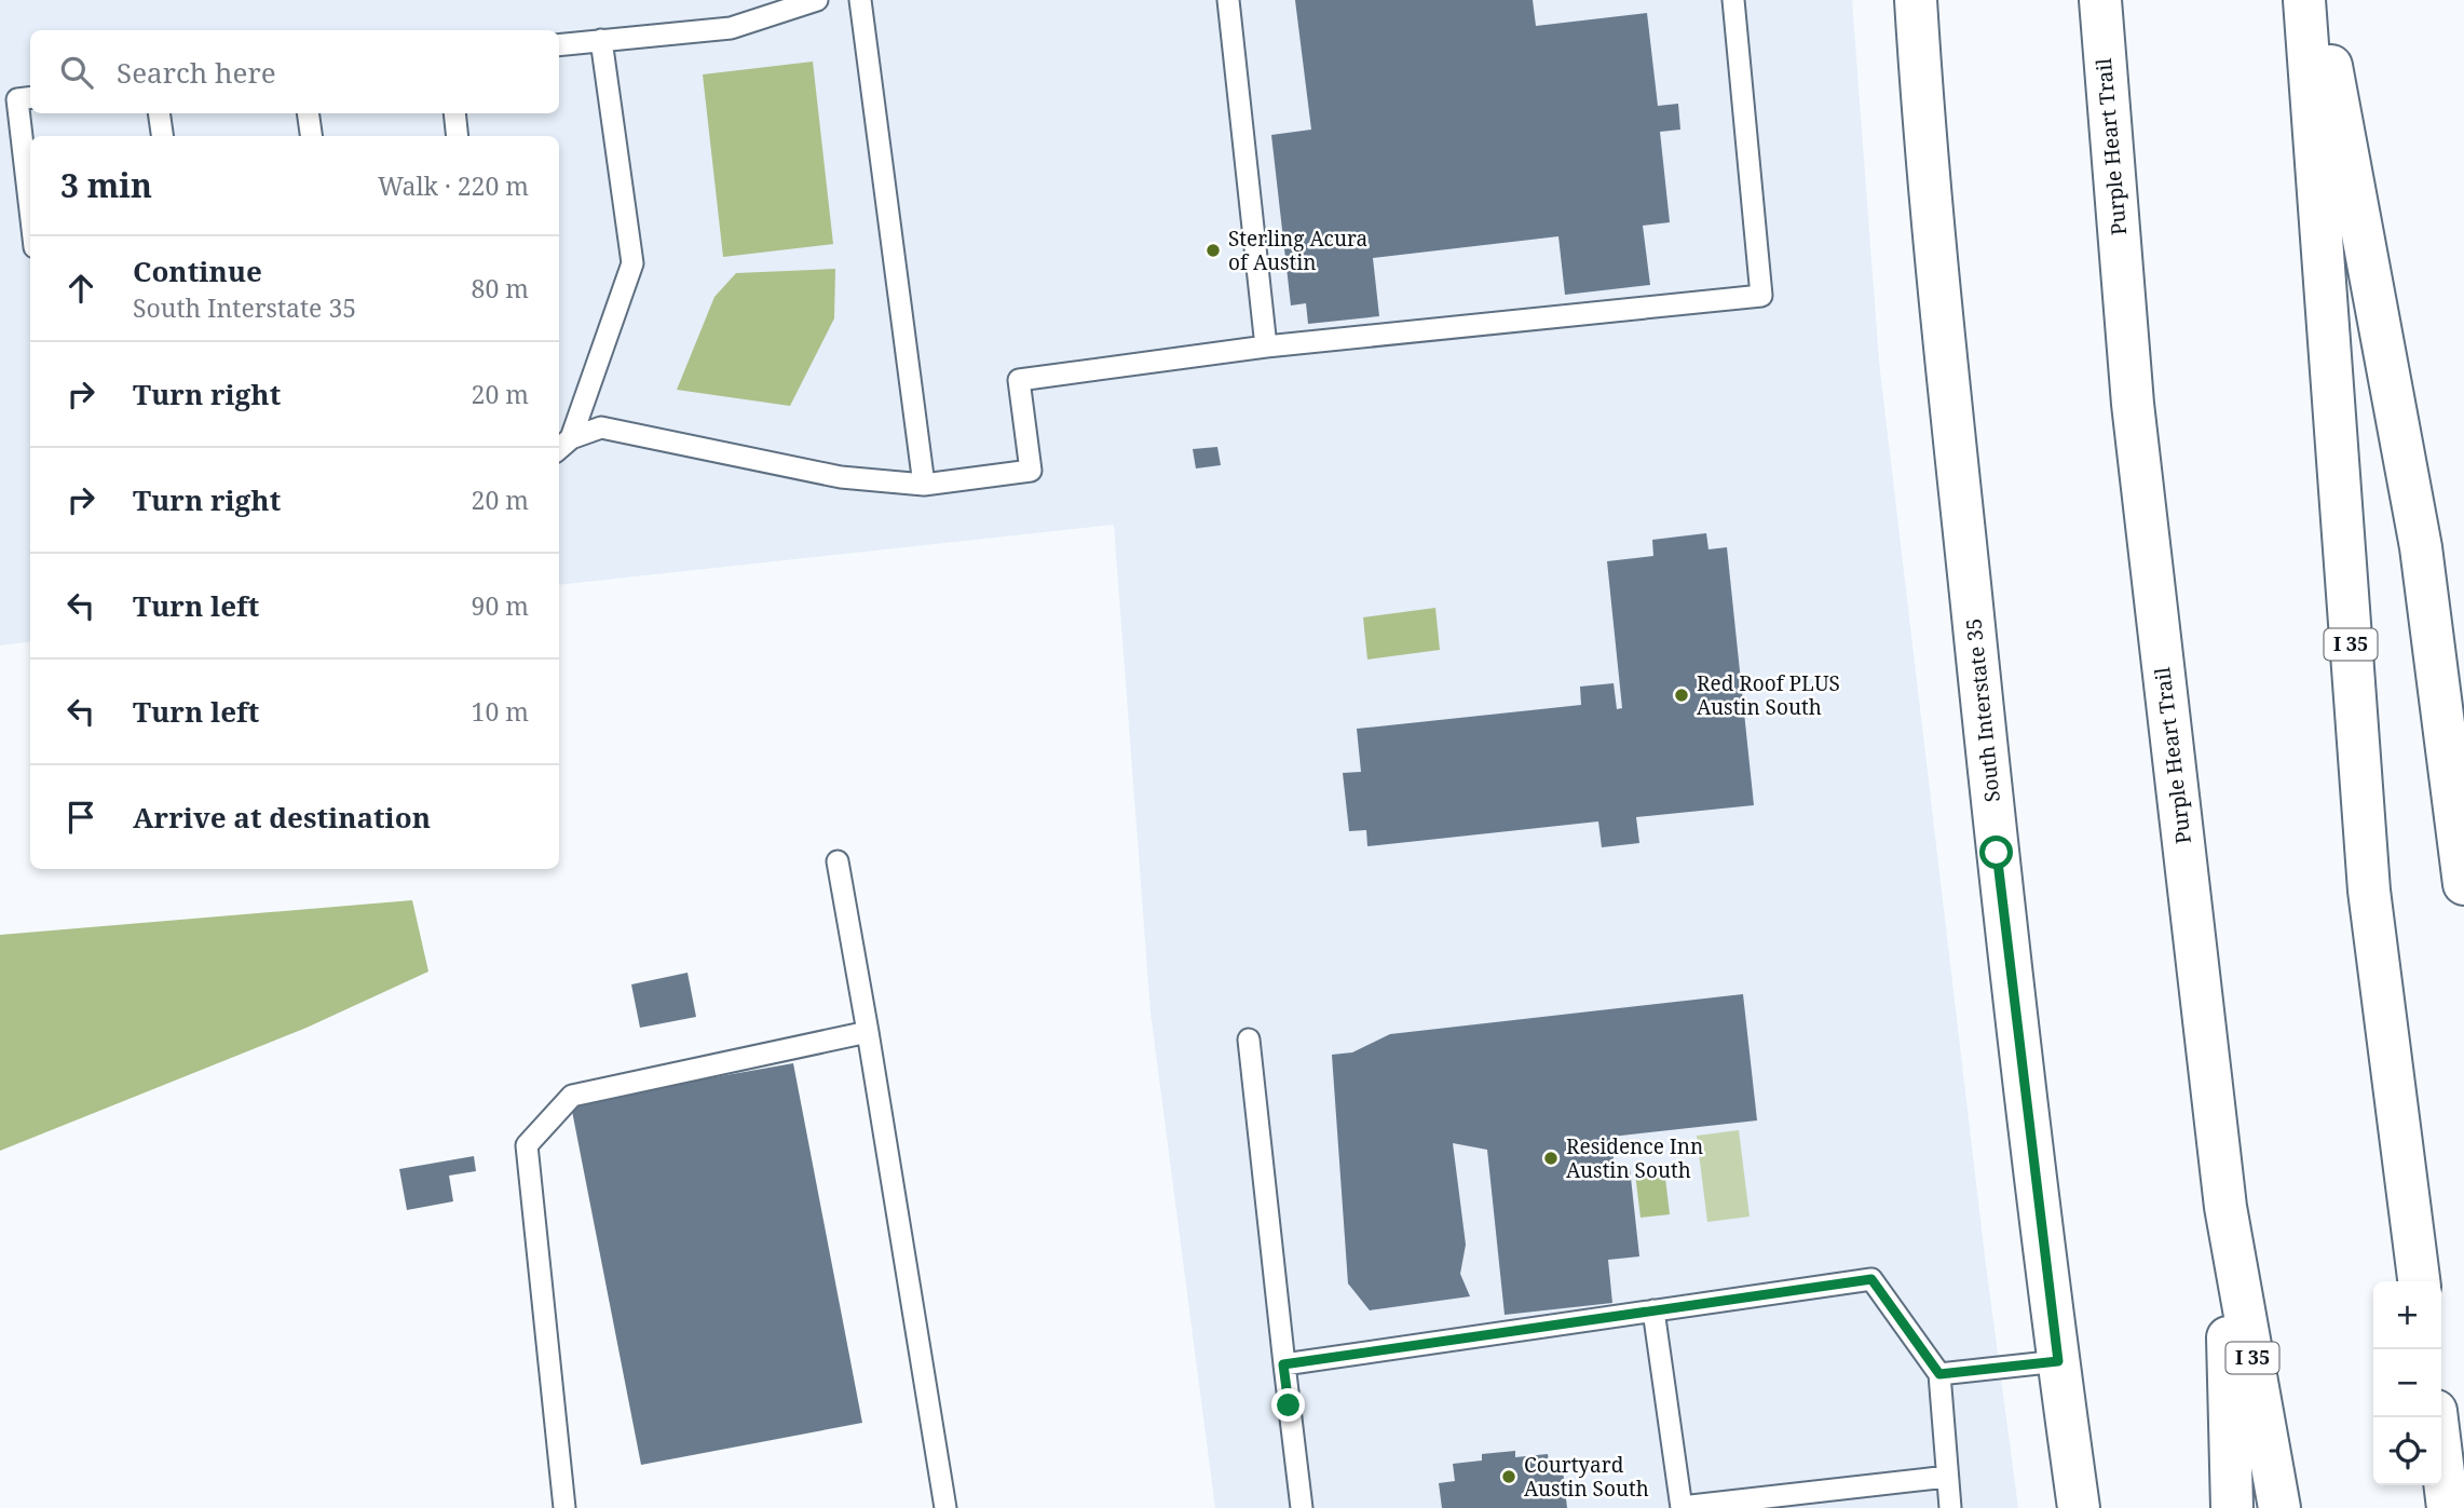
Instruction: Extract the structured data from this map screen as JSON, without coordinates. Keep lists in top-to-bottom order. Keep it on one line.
{"streets":{"main road":["Purple Heart Trail","I 35","South Interstate 35"]},"places":["Sterling Acura of Austin","Red Roof PLUS Austin South","Residence Inn Austin South","Courtyard Austin South"],"page":{"search":"Search here","heading":["3 min","Walk · 220 m"],"list":[["Continue","South Interstate 35","80 m"],["Turn right","20 m"],["Turn right","20 m"],["Turn left","90 m"],["Turn left","10 m"],"Arrive at destination"],"map_buttons":["+","−"]}}
